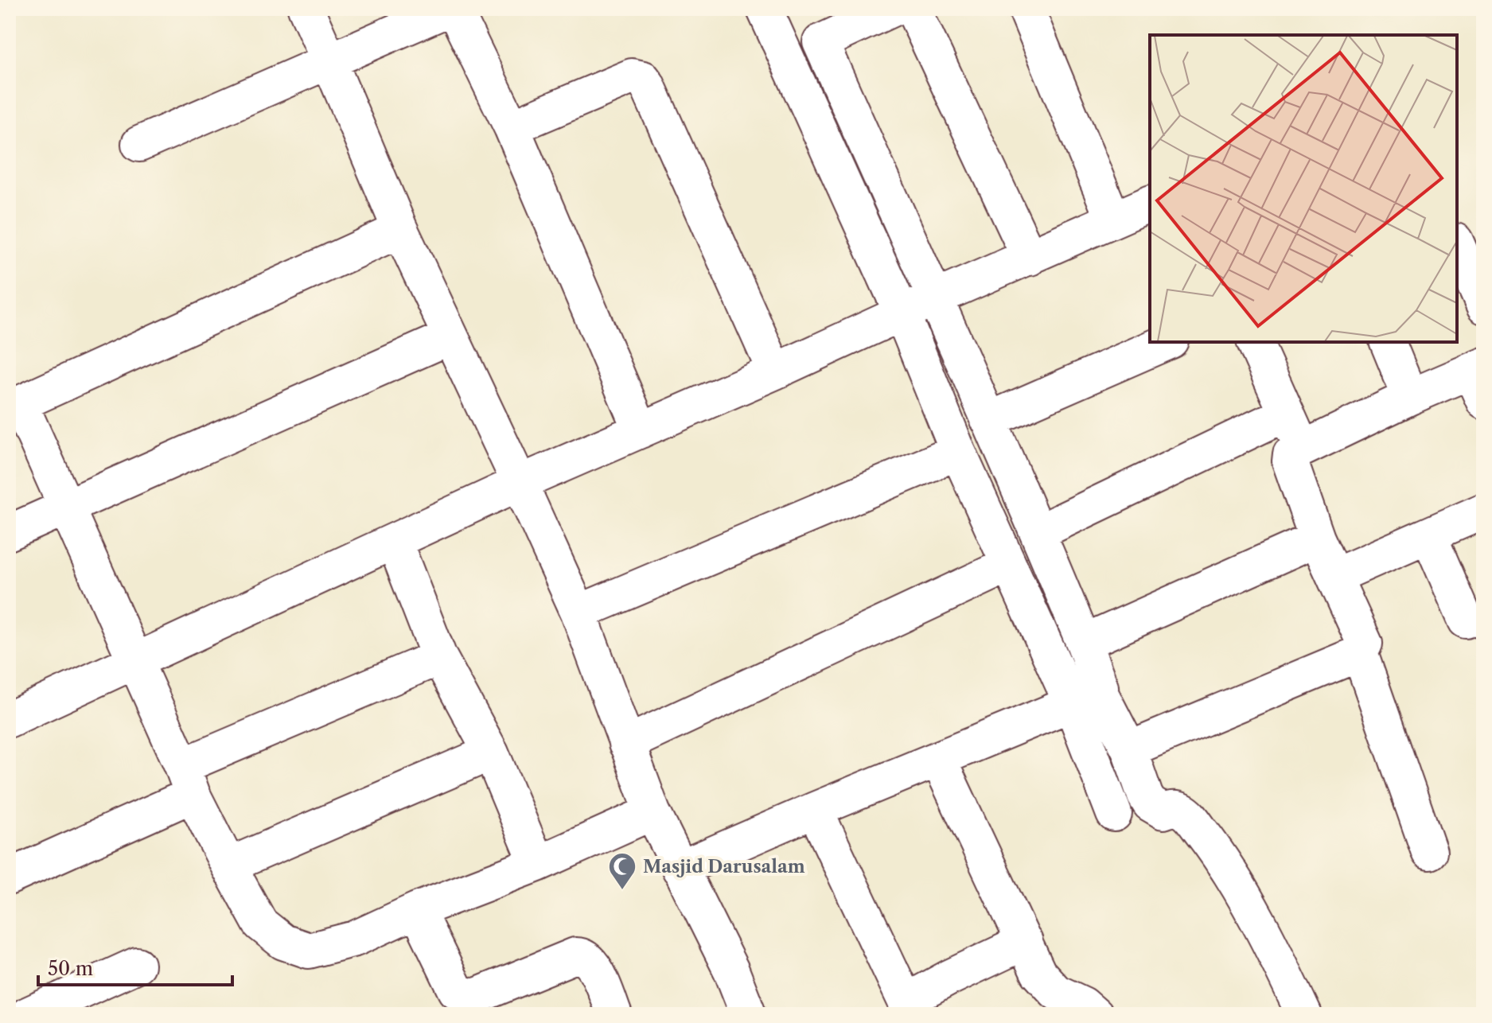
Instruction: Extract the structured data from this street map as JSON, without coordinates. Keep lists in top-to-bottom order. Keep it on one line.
{"places":{"mosque":["Masjid Darusalam"]},"scale_bar":"50 m"}
